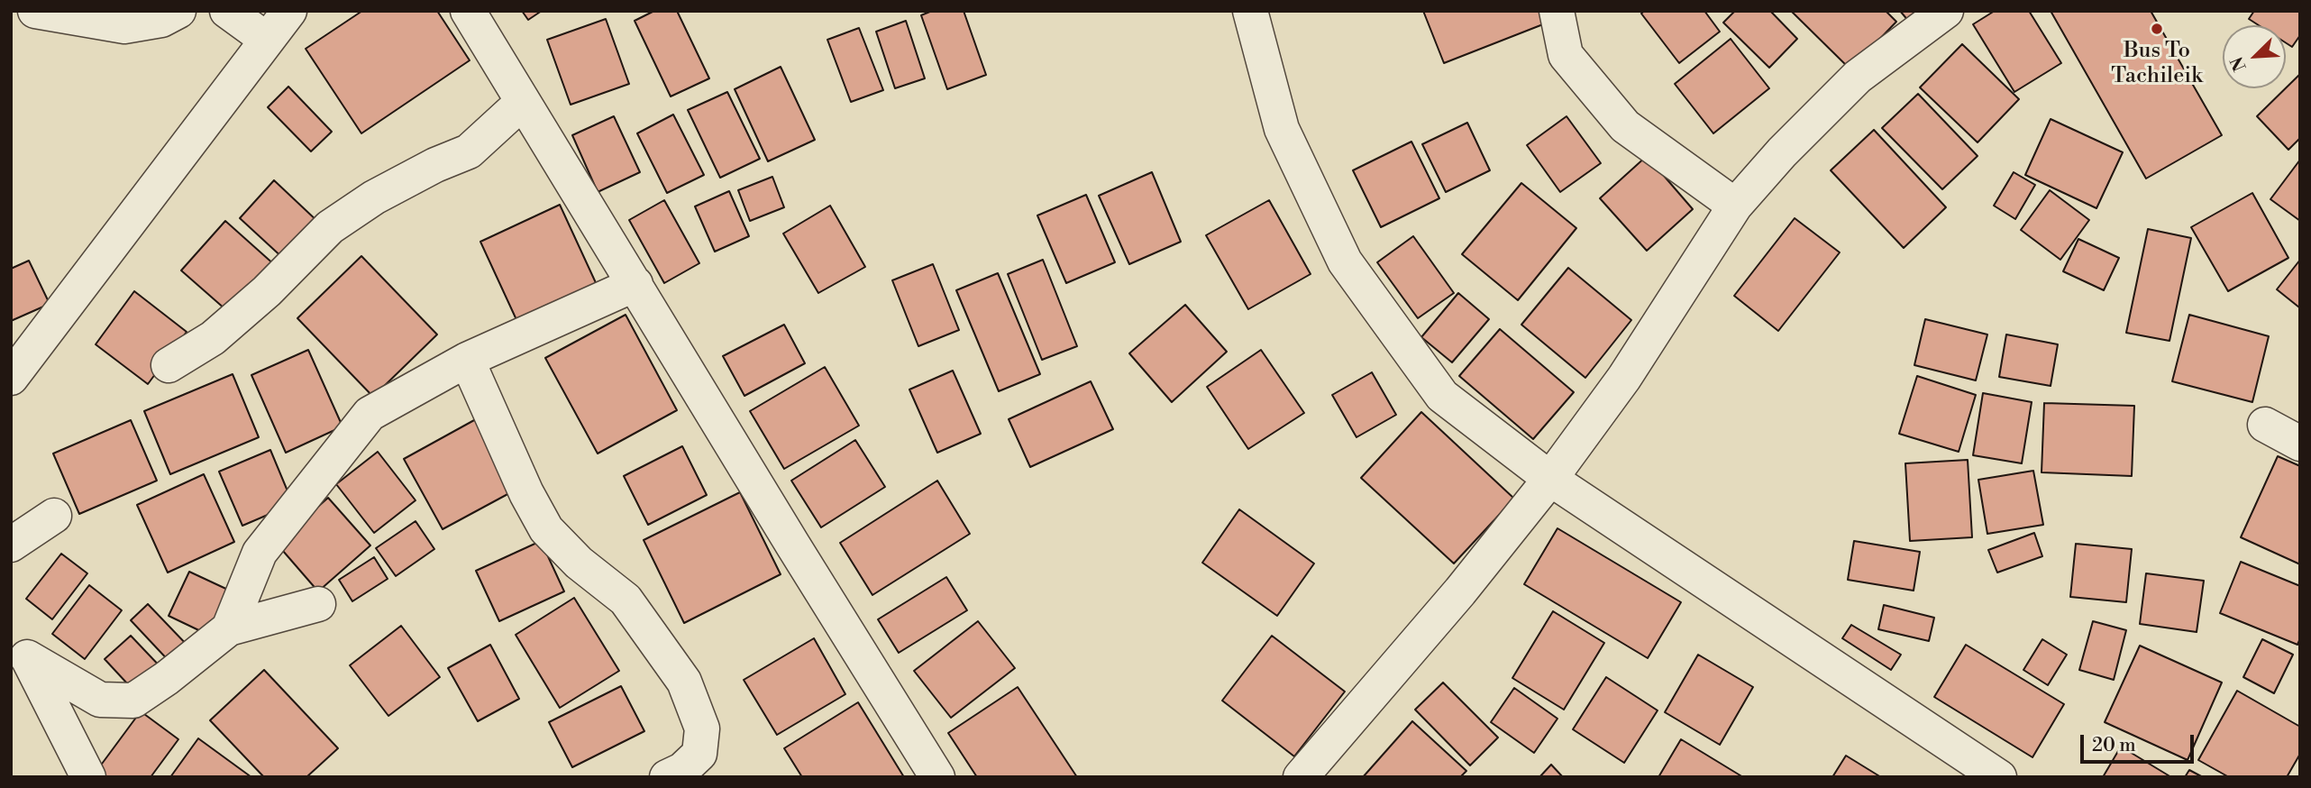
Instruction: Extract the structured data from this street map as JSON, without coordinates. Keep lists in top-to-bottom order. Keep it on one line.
{"places":["Bus To Tachileik"],"scale_bar":"20 m","north":"bottom left"}
